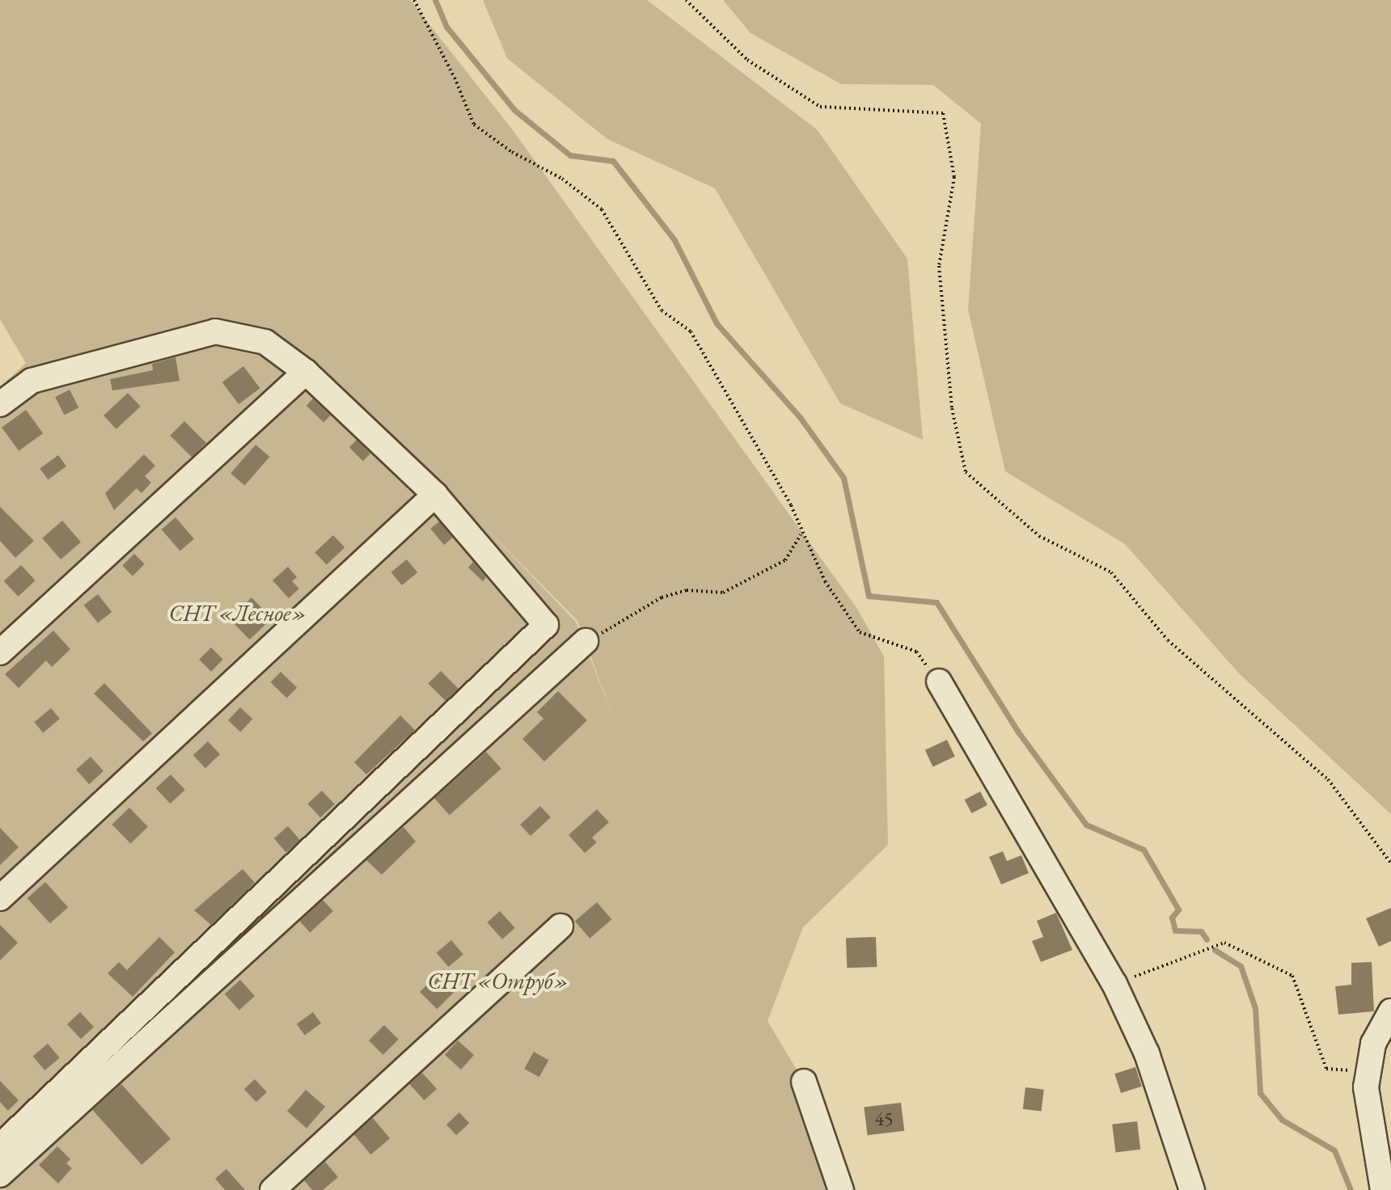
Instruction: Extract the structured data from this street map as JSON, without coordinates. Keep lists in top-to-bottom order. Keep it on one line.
{"parks":["СНТ «Лесное»","СНТ «Отруб»"],"house_numbers":["45"]}
